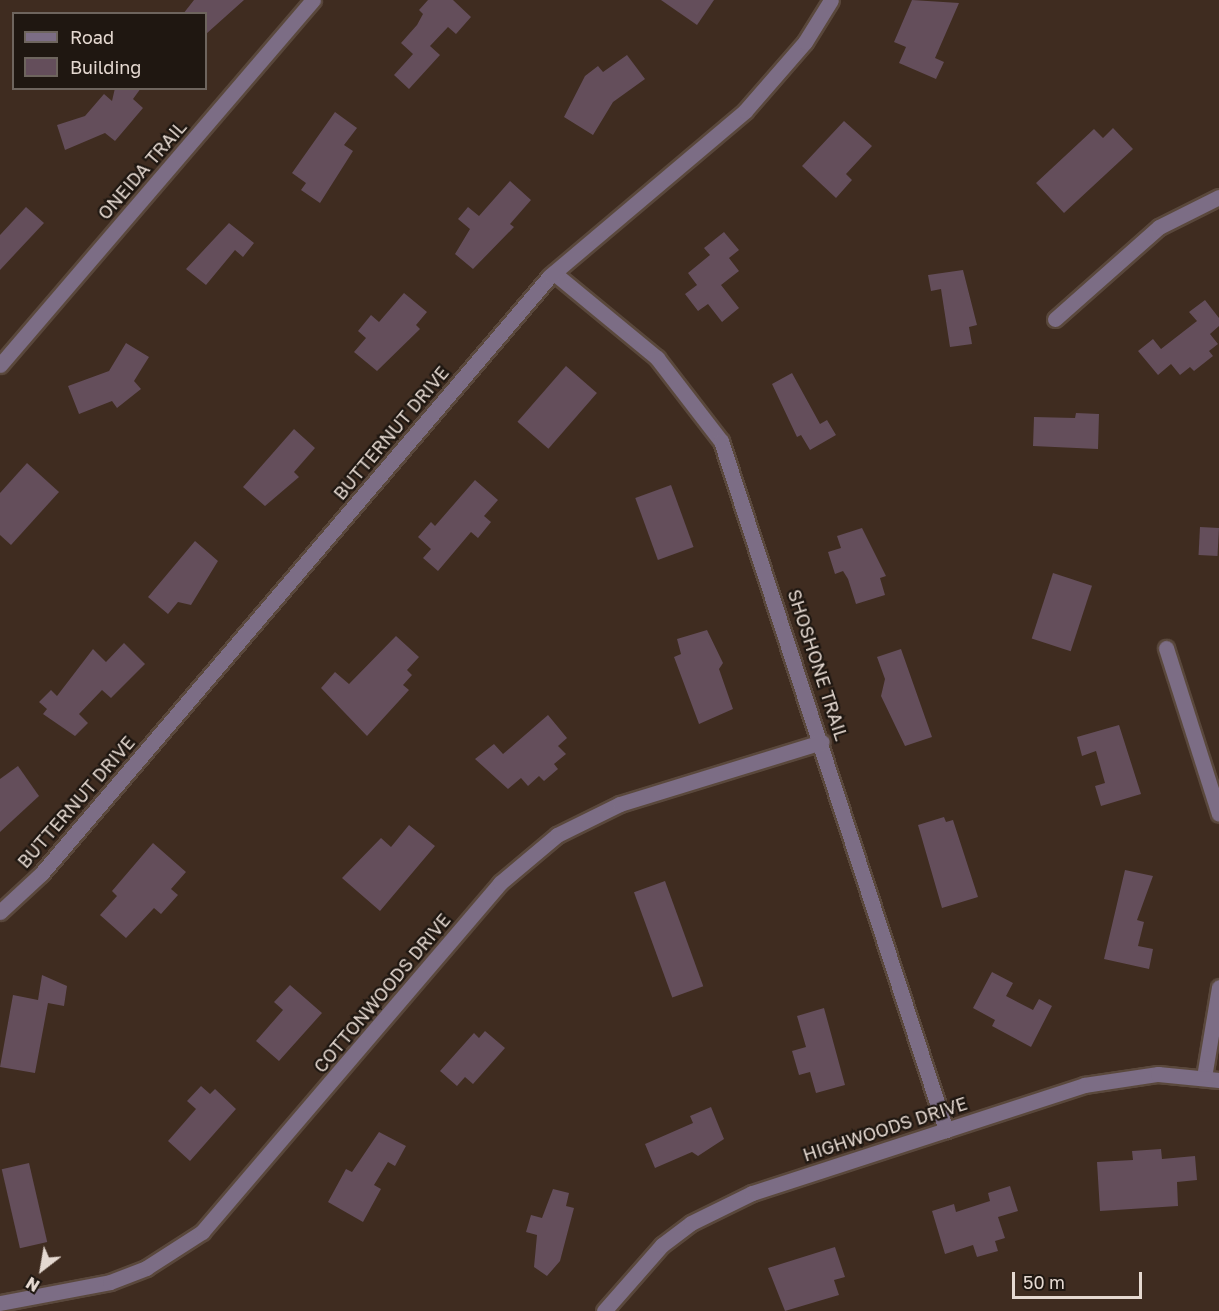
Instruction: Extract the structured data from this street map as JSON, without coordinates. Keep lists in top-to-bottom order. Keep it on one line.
{"streets":{"street":["ONEIDA TRAIL","BUTTERNUT DRIVE","SHOSHONE TRAIL","COTTONWOODS DRIVE","HIGHWOODS DRIVE"]},"crossings":[["BUTTERNUT DRIVE","SHOSHONE TRAIL"],["SHOSHONE TRAIL","COTTONWOODS DRIVE"],["SHOSHONE TRAIL","HIGHWOODS DRIVE"]],"legend":["Road","Building"],"scale_bar":"50 m","north":"bottom left"}
